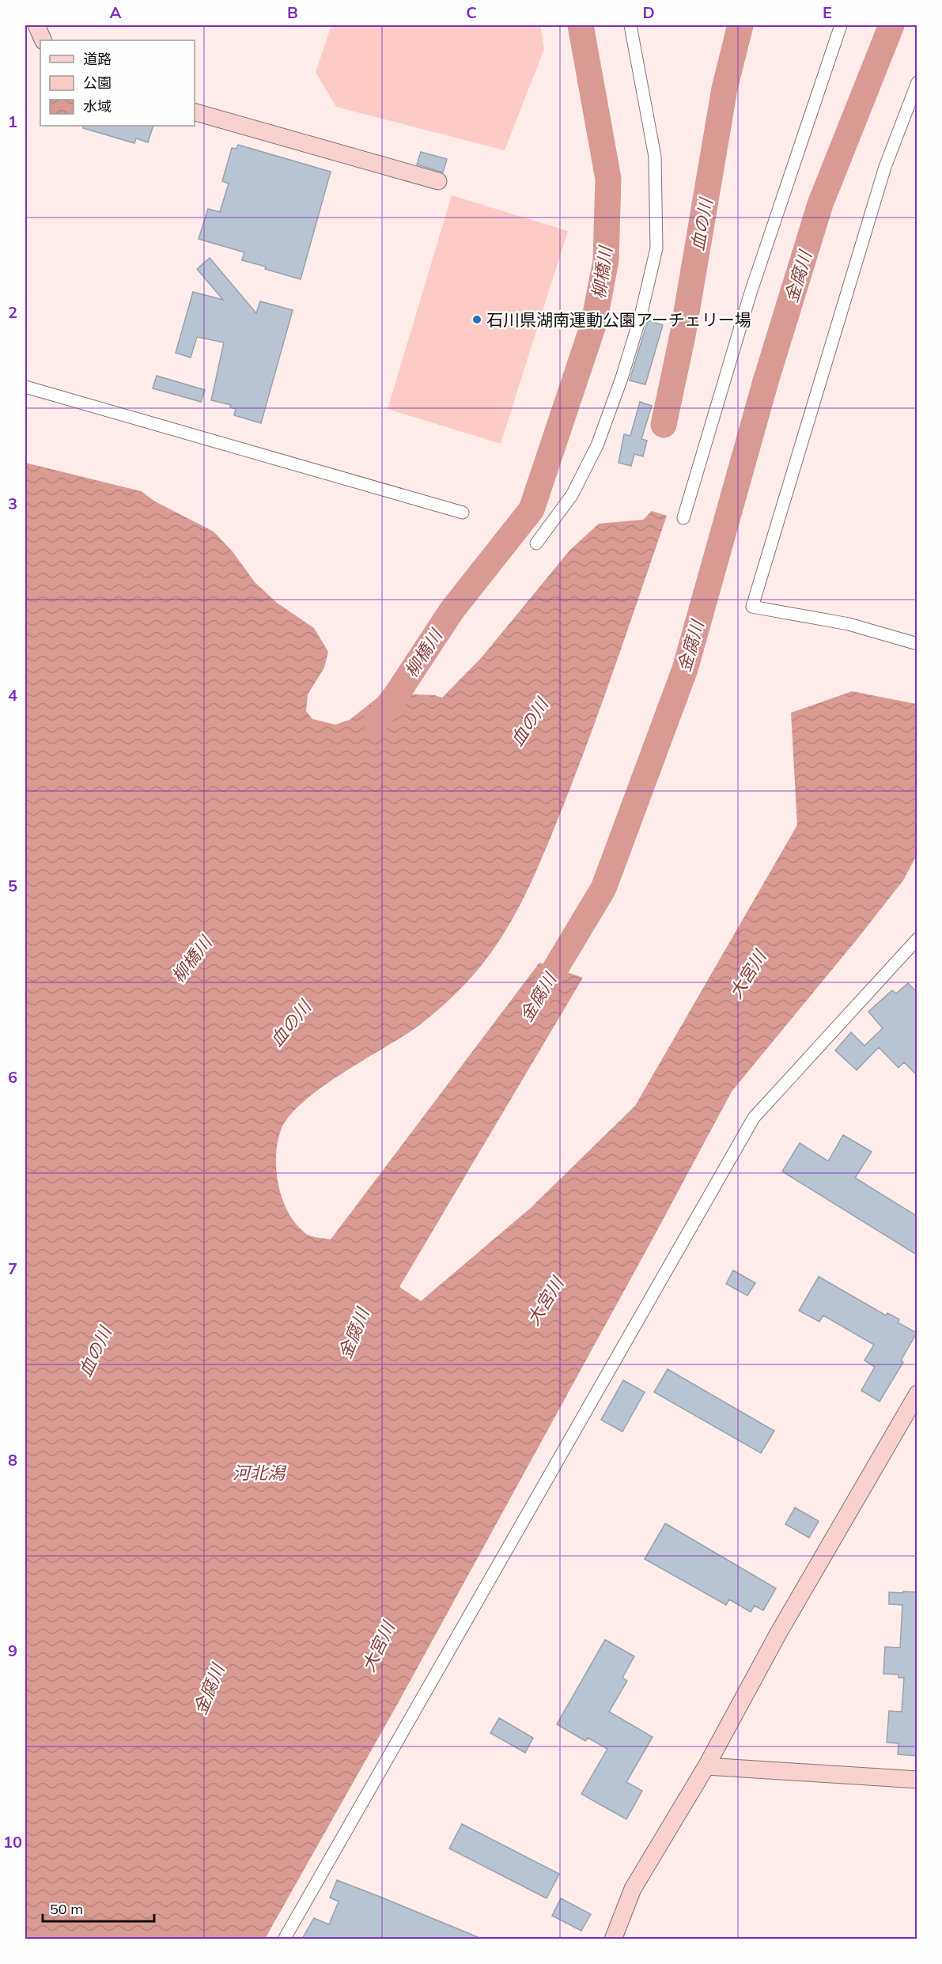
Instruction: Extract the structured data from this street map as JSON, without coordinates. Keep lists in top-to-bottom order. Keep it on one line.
{"water":["血の川","柳橋川","金腐川","大宮川","河北潟"],"places":["石川県湖南運動公園アーチェリー場"],"legend":["道路","公園","水域"],"scale_bar":"50 m","grid":{"columns":["A","B","C","D","E"],"rows":["1","2","3","4","5","6","7","8","9","10"]}}
